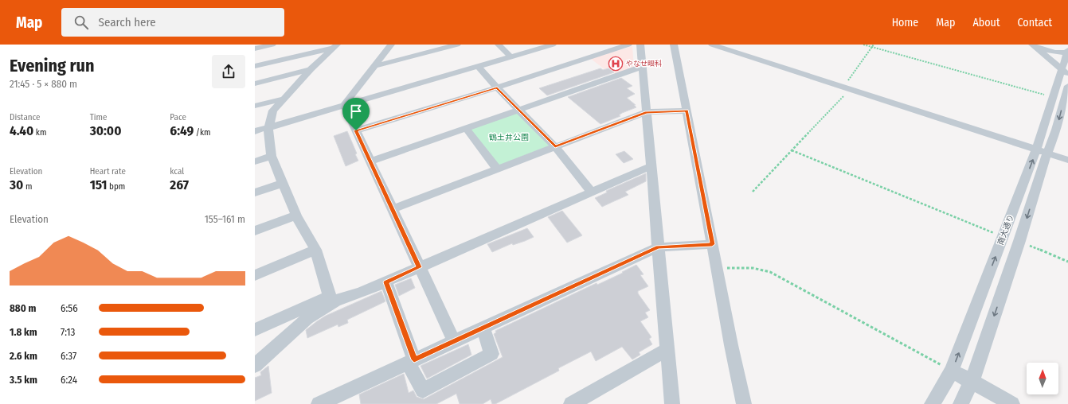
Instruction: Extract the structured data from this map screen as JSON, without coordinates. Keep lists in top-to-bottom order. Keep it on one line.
{"streets":{"street":["南大通り"]},"parks":["鶴土井公園"],"places":{"hospital":["やなせ眼科"]},"north":"top","page":{"header":"Map","search":"Search here","nav":["Home","Map","About","Contact"],"heading":["Evening run","21:45 · 5 × 880 m"],"stats":[["Distance","4.40 km"],["Time","30:00"],["Pace","6:49 /km"],["Elevation","30 m"],["Heart rate","151 bpm"],["kcal","267"]],"chart":["Elevation","155–161 m"],"list":[{"name":"880 m","note":"6:56"},{"name":"1.8 km","note":"7:13"},{"name":"2.6 km","note":"6:37"},{"name":"3.5 km","note":"6:24"}]}}
